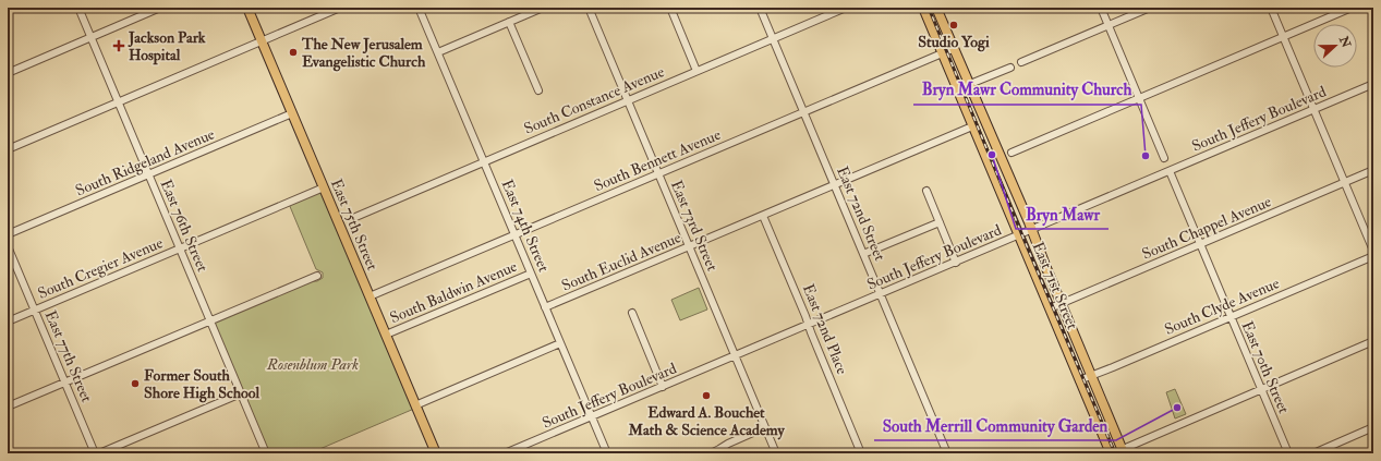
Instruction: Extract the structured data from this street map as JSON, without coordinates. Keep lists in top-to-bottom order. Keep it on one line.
{"streets":{"main road":["East 75th Street","East 71st Street"],"street":["South Constance Avenue","South Jeffery Boulevard","South Bennett Avenue","South Ridgeland Avenue","East 72nd Street","East 76th Street","East 74th Street","East 73rd Street","South Chappel Avenue","South Euclid Avenue","South Cregier Avenue","South Baldwin Avenue","South Clyde Avenue","East 72nd Place","East 77th Street","East 70th Street"]},"crossings":[["South Constance Avenue","East 72nd Street"],["South Constance Avenue","East 74th Street"],["South Constance Avenue","East 73rd Street"],["South Jeffery Boulevard","East 72nd Street"],["South Jeffery Boulevard","East 74th Street"],["South Jeffery Boulevard","East 73rd Street"],["South Jeffery Boulevard","East 71st Street"],["South Jeffery Boulevard","East 72nd Place"],["South Jeffery Boulevard","East 70th Street"],["South Bennett Avenue","East 72nd Street"],["South Bennett Avenue","East 75th Street"],["South Bennett Avenue","East 74th Street"],["South Bennett Avenue","East 73rd Street"],["South Bennett Avenue","East 71st Street"],["South Ridgeland Avenue","East 75th Street"],["South Ridgeland Avenue","East 76th Street"],["East 72nd Street","South Euclid Avenue"],["East 75th Street","South Cregier Avenue"],["East 75th Street","South Baldwin Avenue"],["East 76th Street","South Cregier Avenue"],["East 74th Street","South Euclid Avenue"],["East 74th Street","South Baldwin Avenue"],["East 73rd Street","South Euclid Avenue"],["South Chappel Avenue","East 71st Street"],["South Chappel Avenue","East 70th Street"],["South Euclid Avenue","East 71st Street"],["South Euclid Avenue","East 72nd Place"],["South Cregier Avenue","East 77th Street"],["East 71st Street","South Clyde Avenue"],["South Clyde Avenue","East 70th Street"]],"parks":["Rosenblum Park"],"places":{"other":["Studio Yogi","The New Jerusalem Evangelistic Church","Bryn Mawr","Bryn Mawr Community Church","Former South Shore High School","Edward A. Bouchet Math & Science Academy","South Merrill Community Garden"],"health":["Jackson Park Hospital"]},"north":"right"}
